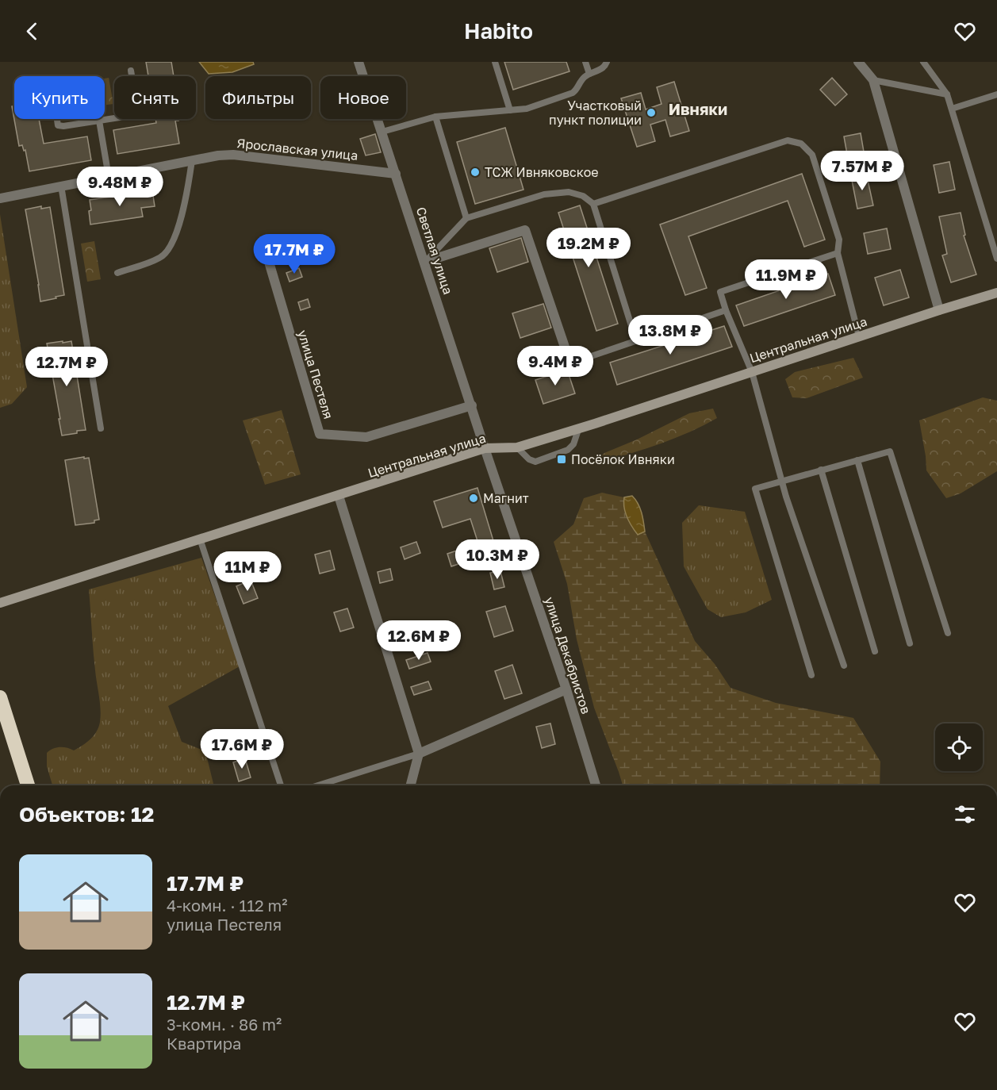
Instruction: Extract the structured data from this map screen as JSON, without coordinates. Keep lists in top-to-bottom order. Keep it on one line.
{"streets":{"street":["Ярославская улица","Светлая улица","Центральная улица","улица Пестеля","улица Декабристов"]},"crossings":[["Ярославская улица","Светлая улица"],["Светлая улица","Центральная улица"],["Светлая улица","улица Пестеля"],["Светлая улица","улица Декабристов"],["Центральная улица","улица Декабристов"]],"districts":["Ивняки"],"places":{"other":["Участковый пункт полиции","ТСЖ Ивняковское","Магнит"],"transit":["Посёлок Ивняки"]},"page":{"header":"Habito","chip":["Купить","Снять","Фильтры","Новое"],"price":["7.57M ₽","9.48M ₽","19.2M ₽","17.7M ₽","11.9M ₽","13.8M ₽","9.4M ₽","12.7M ₽","10.3M ₽","11M ₽","12.6M ₽","17.6M ₽"],"heading":"Объектов: 12","list":[{"name":"17.7M ₽","note":"4-комн. · 112 m² · улица Пестеля"},{"name":"12.7M ₽","note":"3-комн. · 86 m² · Квартира"}]}}
